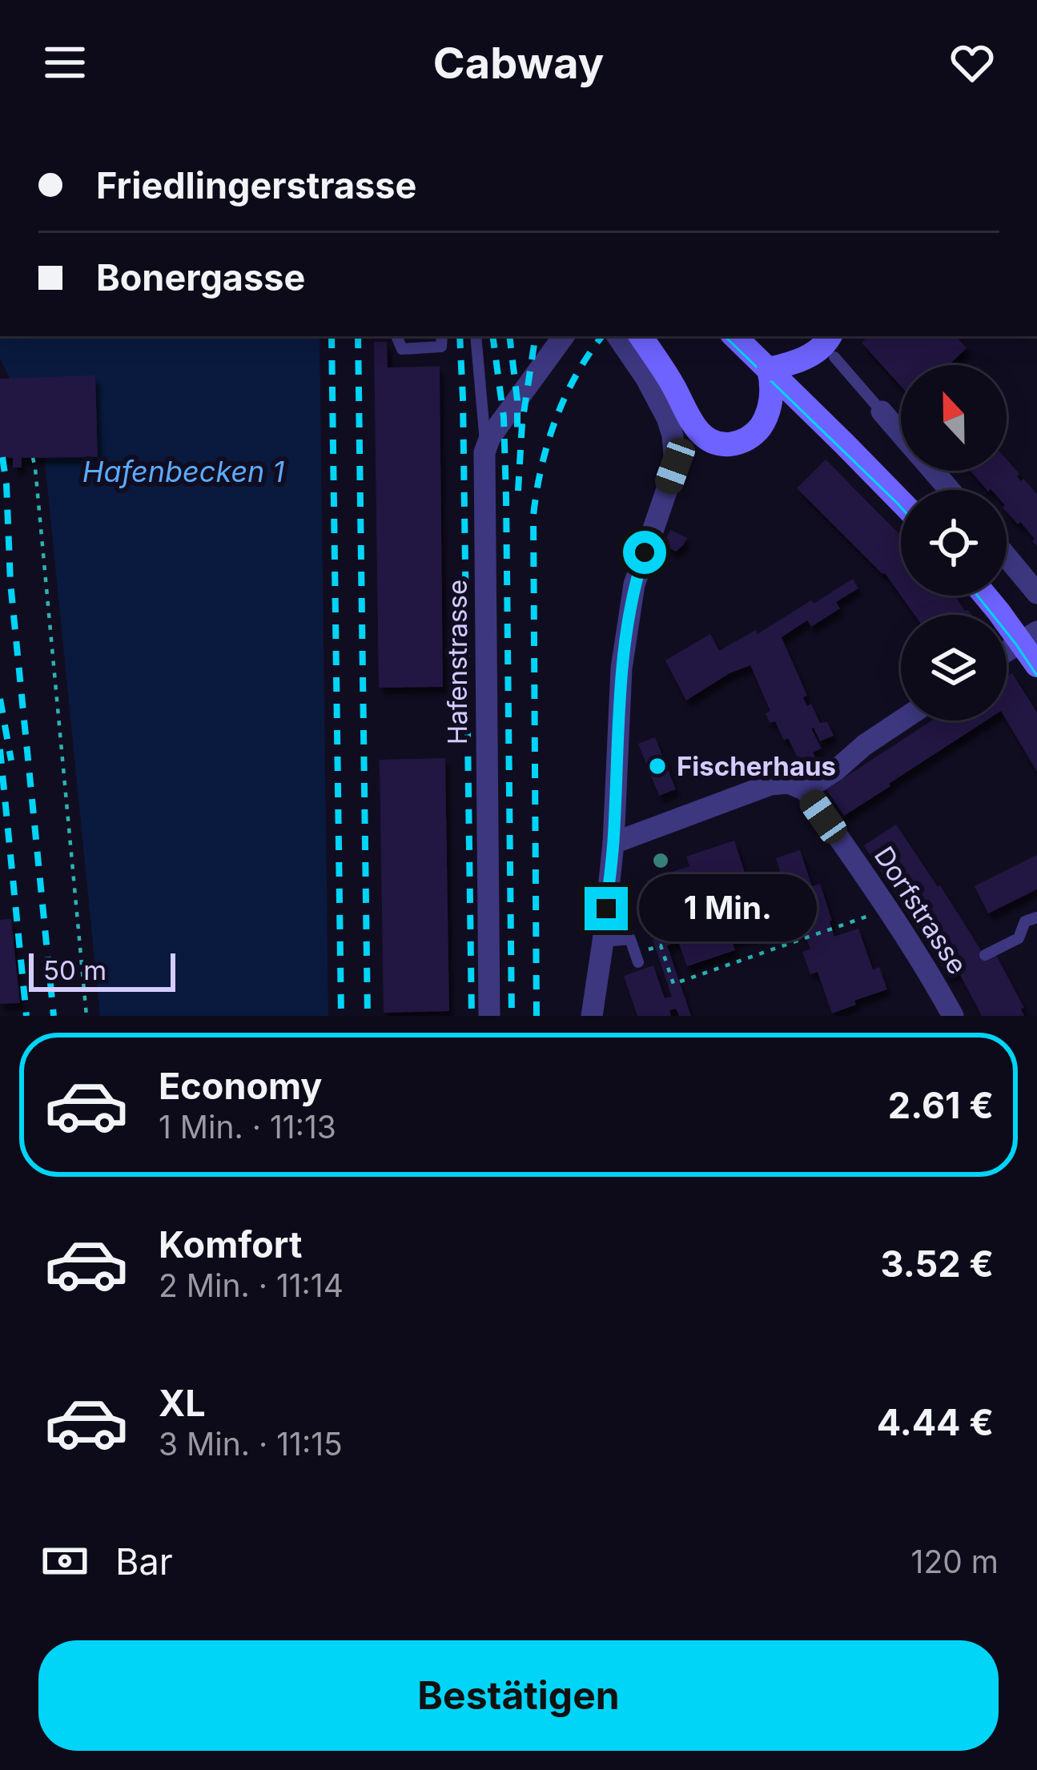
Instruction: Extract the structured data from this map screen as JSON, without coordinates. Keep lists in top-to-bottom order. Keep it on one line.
{"streets":{"street":["Hafenstrasse","Dorfstrasse"]},"water":["Hafenbecken 1"],"places":["Fischerhaus"],"scale_bar":"50 m","north":"top","page":{"header":"Cabway","banner":["Friedlingerstrasse","Bonergasse"],"bubble":"1 Min.","scale":"50 m","list":[{"name":"Economy","note":"1 Min. · 11:13","value":"2.61 €"},{"name":"Komfort","note":"2 Min. · 11:14","value":"3.52 €"},{"name":"XL","note":"3 Min. · 11:15","value":"4.44 €"}],"pay":["Bar","120 m"],"buttons":"Bestätigen"}}
